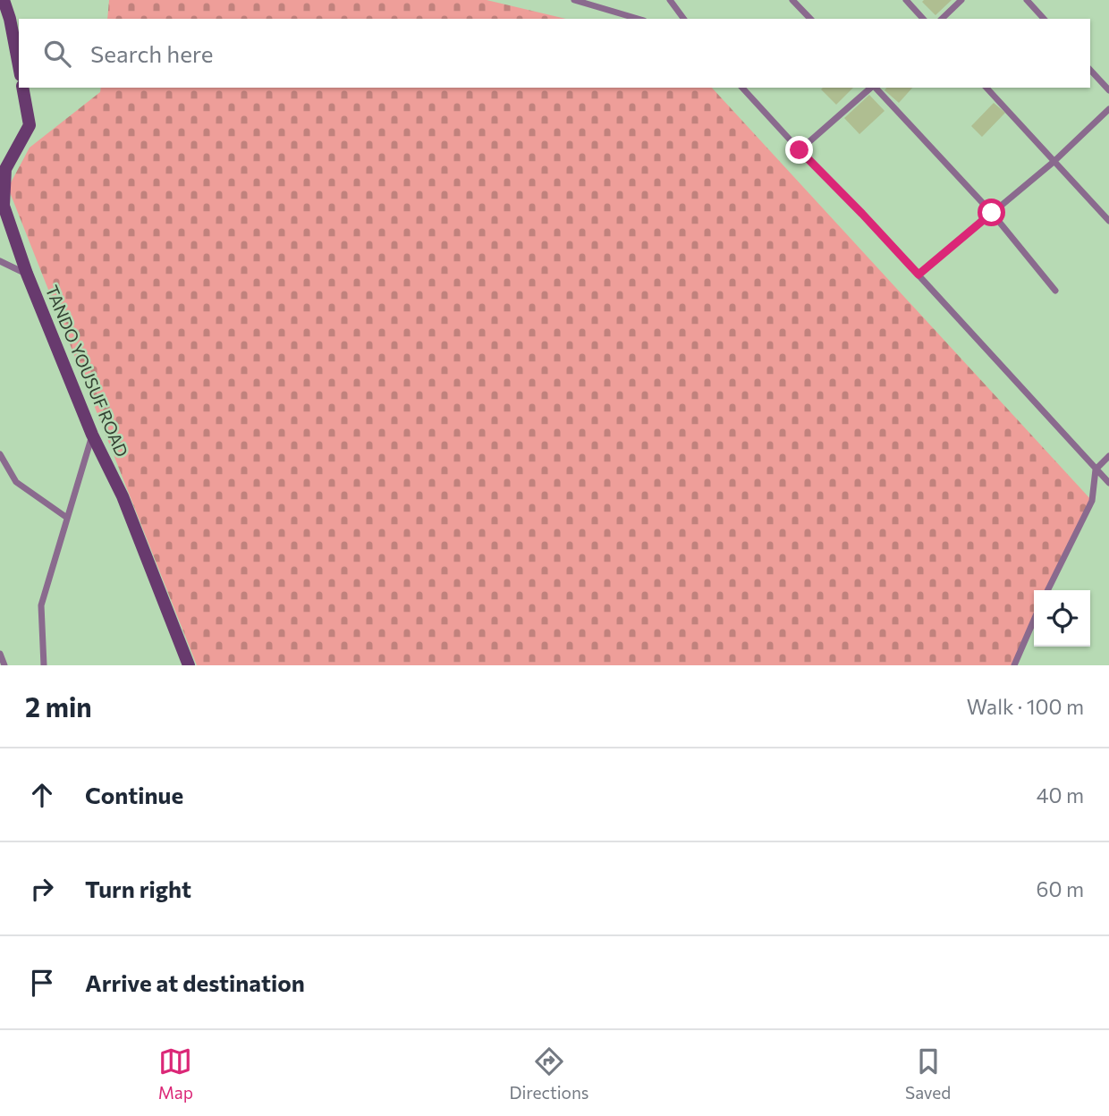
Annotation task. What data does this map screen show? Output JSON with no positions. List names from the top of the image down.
{
  "streets": {
    "street": ["TANDO YOUSUF ROAD"]
  },
  "page": {
    "search": "Search here",
    "heading": ["2 min", "Walk · 100 m"],
    "list": [
      ["Continue", "40 m"],
      ["Turn right", "60 m"],
      "Arrive at destination"
    ],
    "nav": ["Map", "Directions", "Saved"]
  }
}
